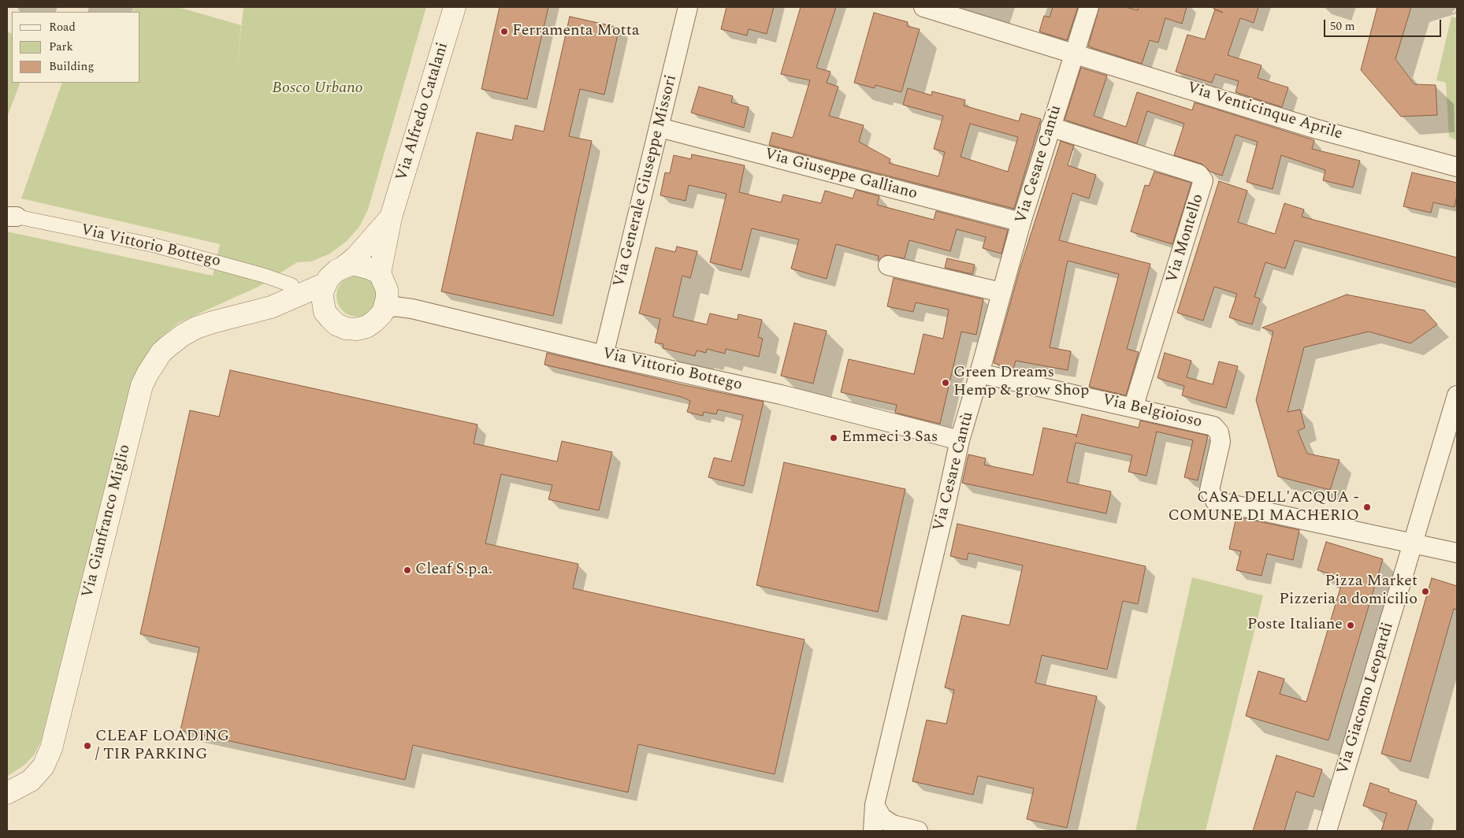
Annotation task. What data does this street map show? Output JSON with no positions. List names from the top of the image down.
{
  "streets": {
    "street": [
      "Via Alfredo Catalani",
      "Via Venticinque Aprile",
      "Via Cesare Cantù",
      "Via Giuseppe Galliano",
      "Via Generale Giuseppe Missori",
      "Via Montello",
      "Via Vittorio Bottego",
      "Via Belgioioso",
      "Via Gianfranco Miglio",
      "Via Giacomo Leopardi"
    ]
  },
  "crossings": [
    ["Via Alfredo Catalani", "Via Vittorio Bottego"],
    ["Via Alfredo Catalani", "Via Gianfranco Miglio"],
    ["Via Venticinque Aprile", "Via Cesare Cantù"],
    ["Via Cesare Cantù", "Via Giuseppe Galliano"],
    ["Via Cesare Cantù", "Via Montello"],
    ["Via Cesare Cantù", "Via Vittorio Bottego"],
    ["Via Cesare Cantù", "Via Belgioioso"],
    ["Via Giuseppe Galliano", "Via Generale Giuseppe Missori"],
    ["Via Generale Giuseppe Missori", "Via Vittorio Bottego"],
    ["Via Montello", "Via Belgioioso"],
    ["Via Vittorio Bottego", "Via Gianfranco Miglio"],
    ["Via Belgioioso", "Via Giacomo Leopardi"]
  ],
  "parks": ["Bosco Urbano"],
  "places": [
    "Ferramenta Motta",
    "Green Dreams Hemp & grow Shop",
    "Emmeci 3 Sas",
    "CASA DELL'ACQUA - COMUNE DI MACHERIO",
    "Cleaf S.p.a.",
    "Pizza Market Pizzeria a domicilio",
    "Poste Italiane",
    "CLEAF LOADING / TIR PARKING"
  ],
  "legend": ["Road", "Park", "Building"],
  "scale_bar": "50 m"
}
